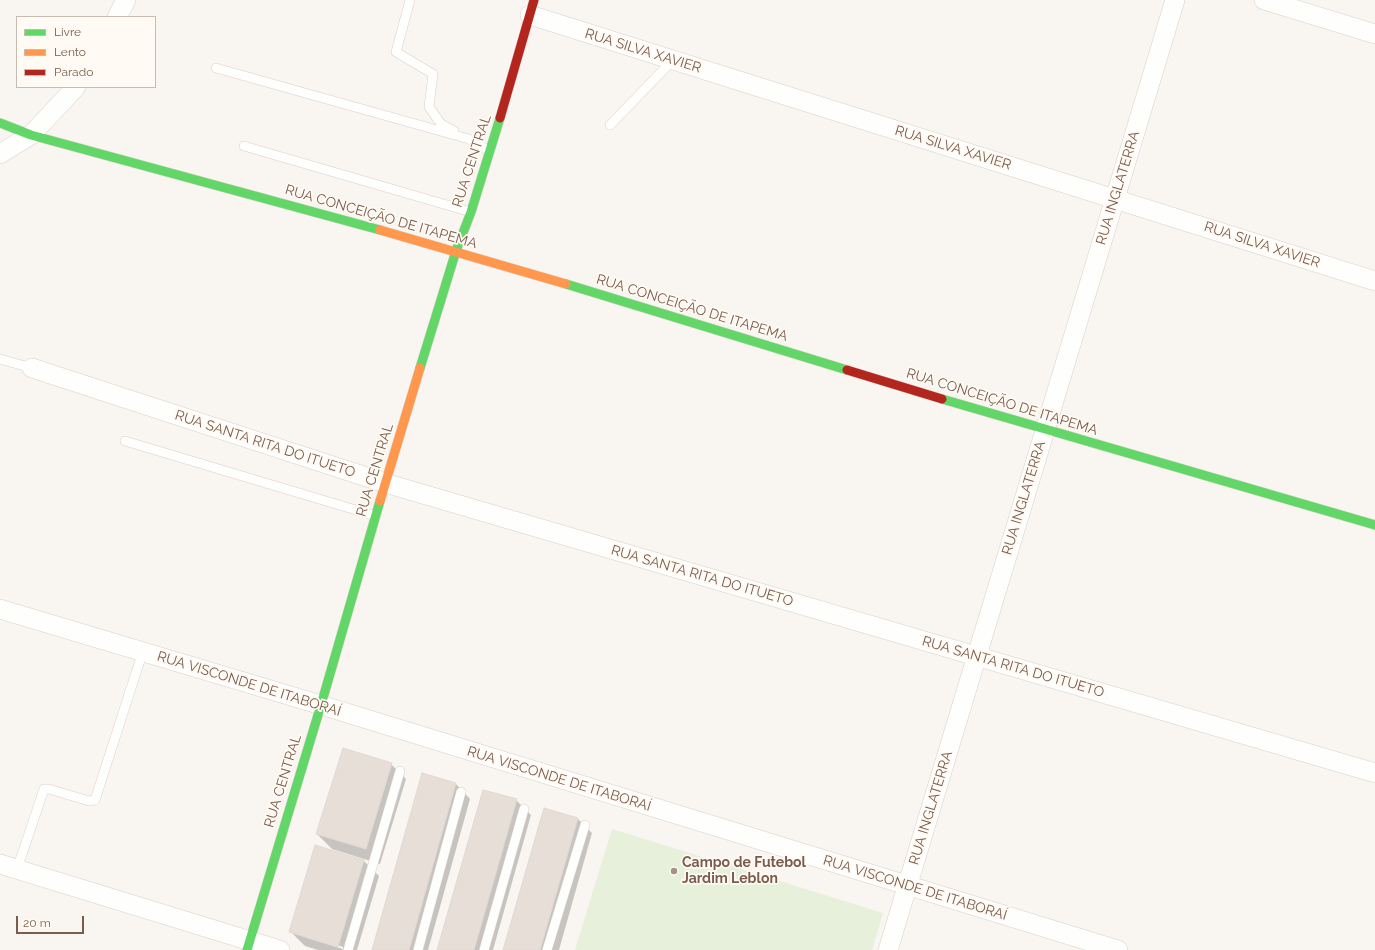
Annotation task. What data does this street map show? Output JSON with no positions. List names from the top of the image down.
{
  "streets": {
    "street": [
      "RUA SILVA XAVIER",
      "RUA CENTRAL",
      "RUA INGLATERRA",
      "RUA CONCEIÇÃO DE ITAPEMA",
      "RUA SANTA RITA DO ITUETO",
      "RUA VISCONDE DE ITABORAÍ"
    ]
  },
  "crossings": [
    ["RUA SILVA XAVIER", "RUA CENTRAL"],
    ["RUA SILVA XAVIER", "RUA INGLATERRA"],
    ["RUA CENTRAL", "RUA CONCEIÇÃO DE ITAPEMA"],
    ["RUA CENTRAL", "RUA SANTA RITA DO ITUETO"],
    ["RUA CENTRAL", "RUA VISCONDE DE ITABORAÍ"],
    ["RUA INGLATERRA", "RUA CONCEIÇÃO DE ITAPEMA"],
    ["RUA INGLATERRA", "RUA SANTA RITA DO ITUETO"],
    ["RUA INGLATERRA", "RUA VISCONDE DE ITABORAÍ"]
  ],
  "places": ["Campo de Futebol Jardim Leblon"],
  "legend": ["Livre", "Lento", "Parado"],
  "scale_bar": "20 m"
}
